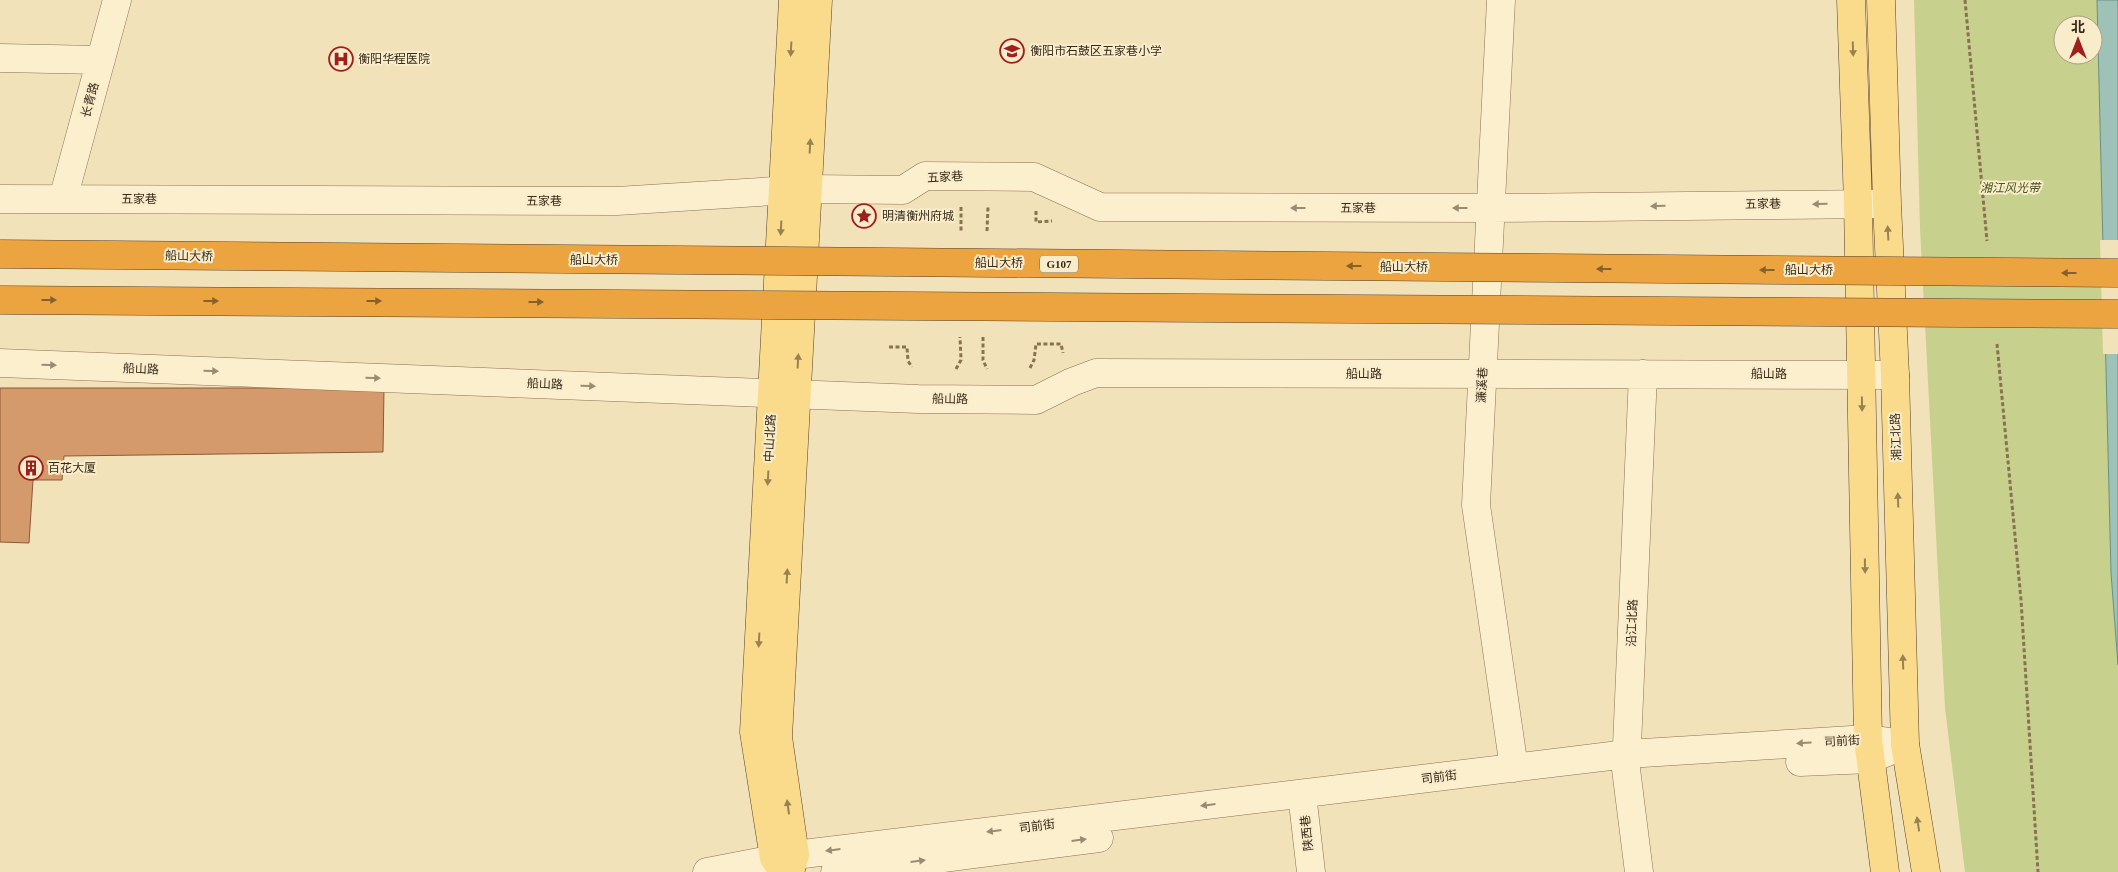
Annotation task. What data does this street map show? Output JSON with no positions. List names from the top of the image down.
{
  "streets": {
    "highway": ["船山大桥", "G107"],
    "main road": ["湘江北路", "中山北路"],
    "street": [
      "长青路",
      "五家巷",
      "船山路",
      "濂溪巷",
      "沿江北路",
      "司前街",
      "陕西巷"
    ]
  },
  "crossings": [
    ["长青路", "五家巷"],
    ["五家巷", "濂溪巷"],
    ["五家巷", "湘江北路"],
    ["五家巷", "中山北路"],
    ["船山路", "濂溪巷"],
    ["船山路", "湘江北路"],
    ["船山路", "中山北路"],
    ["船山路", "沿江北路"],
    ["濂溪巷", "司前街"],
    ["湘江北路", "司前街"],
    ["中山北路", "司前街"],
    ["沿江北路", "司前街"],
    ["司前街", "陕西巷"]
  ],
  "one_way": ["五家巷", "船山路"],
  "parks": ["湘江风光带"],
  "places": {
    "school or university": ["衡阳市石鼓区五家巷小学"],
    "hospital": ["衡阳华程医院"],
    "place": ["明清衡州府城"],
    "building": ["百花大厦"]
  },
  "north": "top"
}
